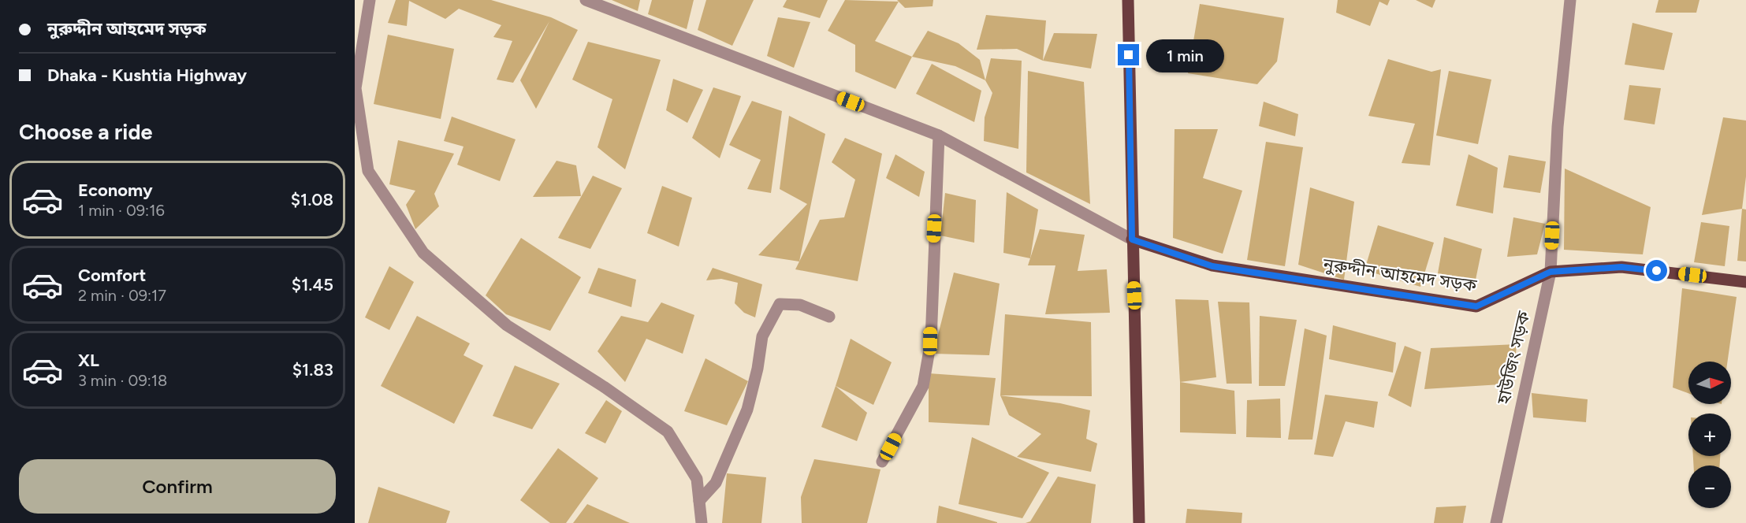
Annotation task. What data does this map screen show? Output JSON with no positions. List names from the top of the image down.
{
  "streets": {
    "main road": ["নুরুদ্দীন আহমেদ সড়ক"],
    "street": ["হাউজিং সড়ক"]
  },
  "crossings": [
    ["নুরুদ্দীন আহমেদ সড়ক", "হাউজিং সড়ক"]
  ],
  "north": "right",
  "page": {
    "banner": ["নুরুদ্দীন আহমেদ সড়ক", "Dhaka - Kushtia Highway"],
    "bubble": "1 min",
    "heading": "Choose a ride",
    "list": [
      {
        "name": "Economy",
        "note": "1 min · 09:16",
        "value": "$1.08"
      },
      {
        "name": "Comfort",
        "note": "2 min · 09:17",
        "value": "$1.45"
      },
      {
        "name": "XL",
        "note": "3 min · 09:18",
        "value": "$1.83"
      }
    ],
    "map_buttons": ["+", "−"],
    "buttons": "Confirm"
  }
}
